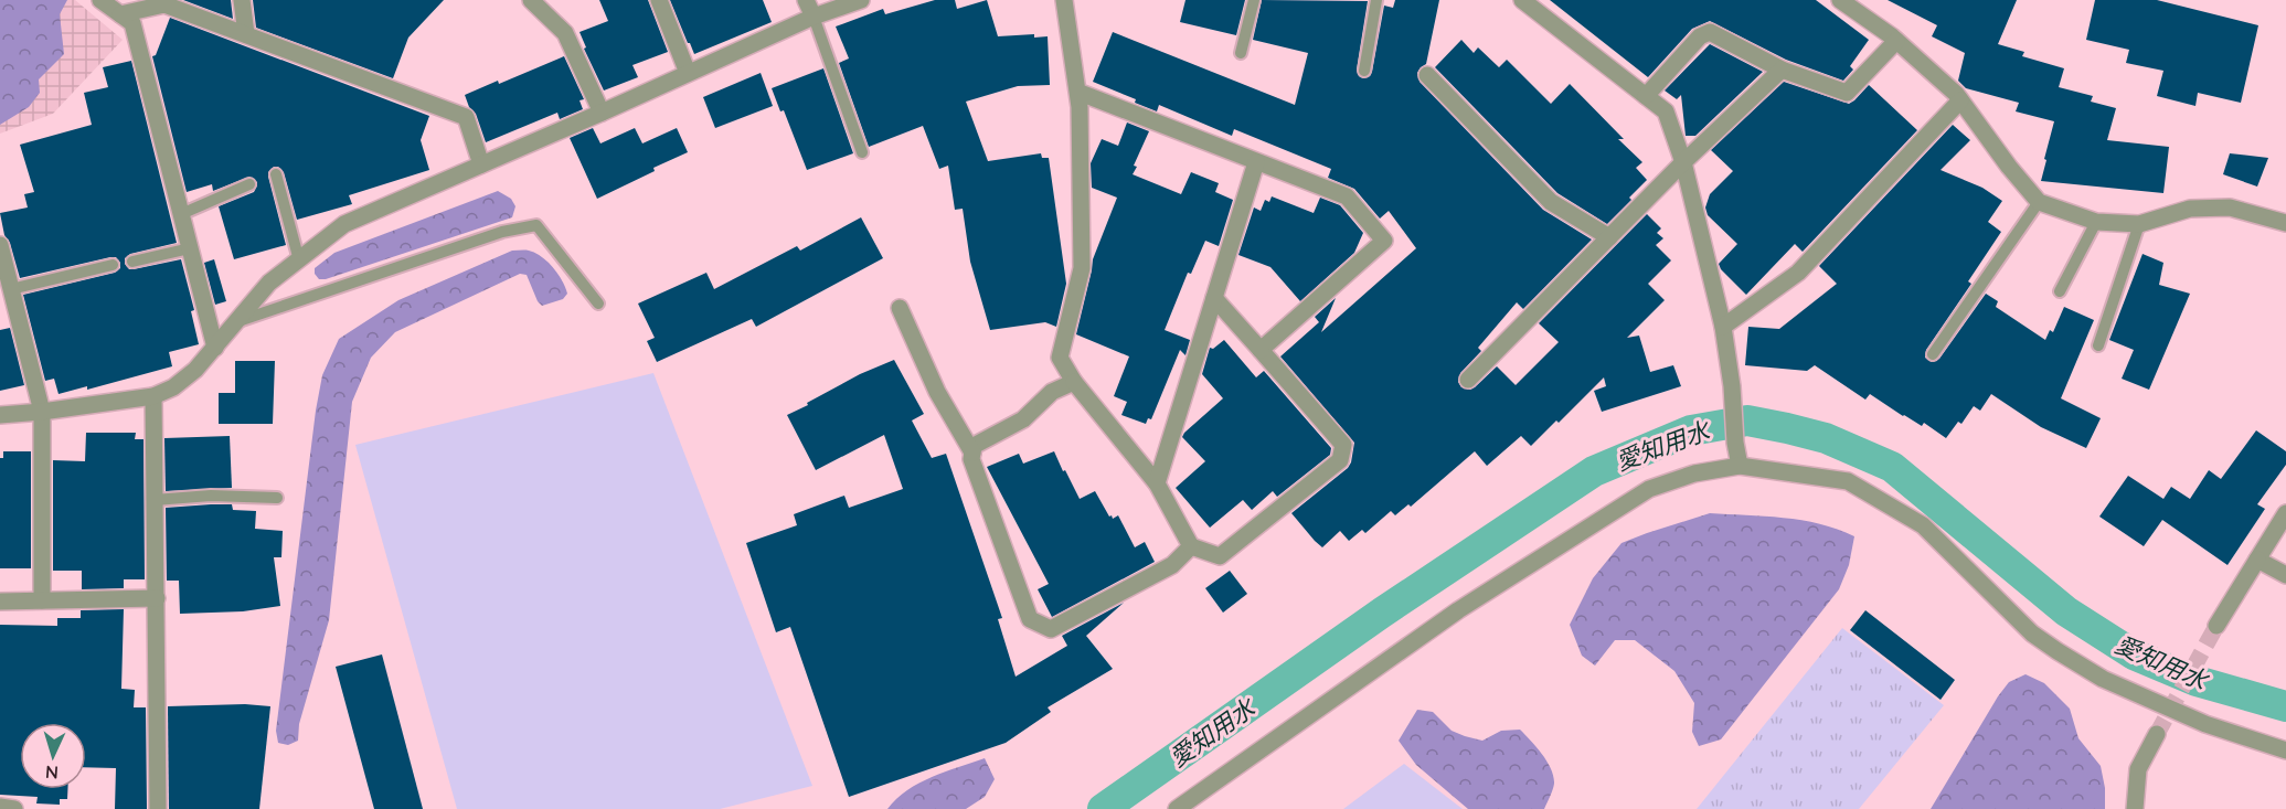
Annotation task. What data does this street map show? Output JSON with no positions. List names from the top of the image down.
{
  "water": ["愛知用水"],
  "north": "bottom"
}
